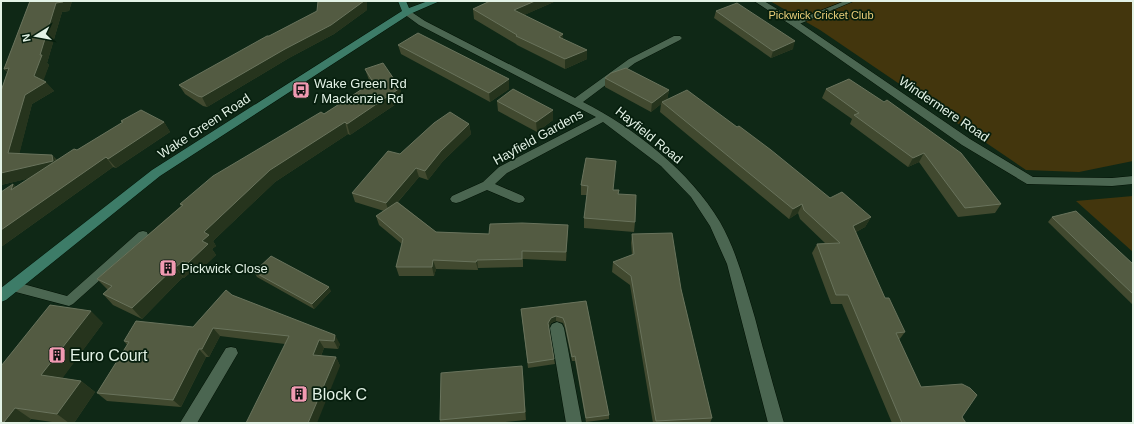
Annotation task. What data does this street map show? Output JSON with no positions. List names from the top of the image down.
{
  "streets": {
    "main road": ["Wake Green Road"],
    "street": ["Windermere Road", "Hayfield Road", "Hayfield Gardens"]
  },
  "crossings": [
    ["Wake Green Road", "Hayfield Road"],
    ["Hayfield Road", "Hayfield Gardens"]
  ],
  "parks": ["Pickwick Cricket Club"],
  "places": {
    "bus stop": ["Wake Green Rd / Mackenzie Rd"],
    "building": ["Pickwick Close", "Euro Court", "Block C"]
  },
  "north": "left"
}
